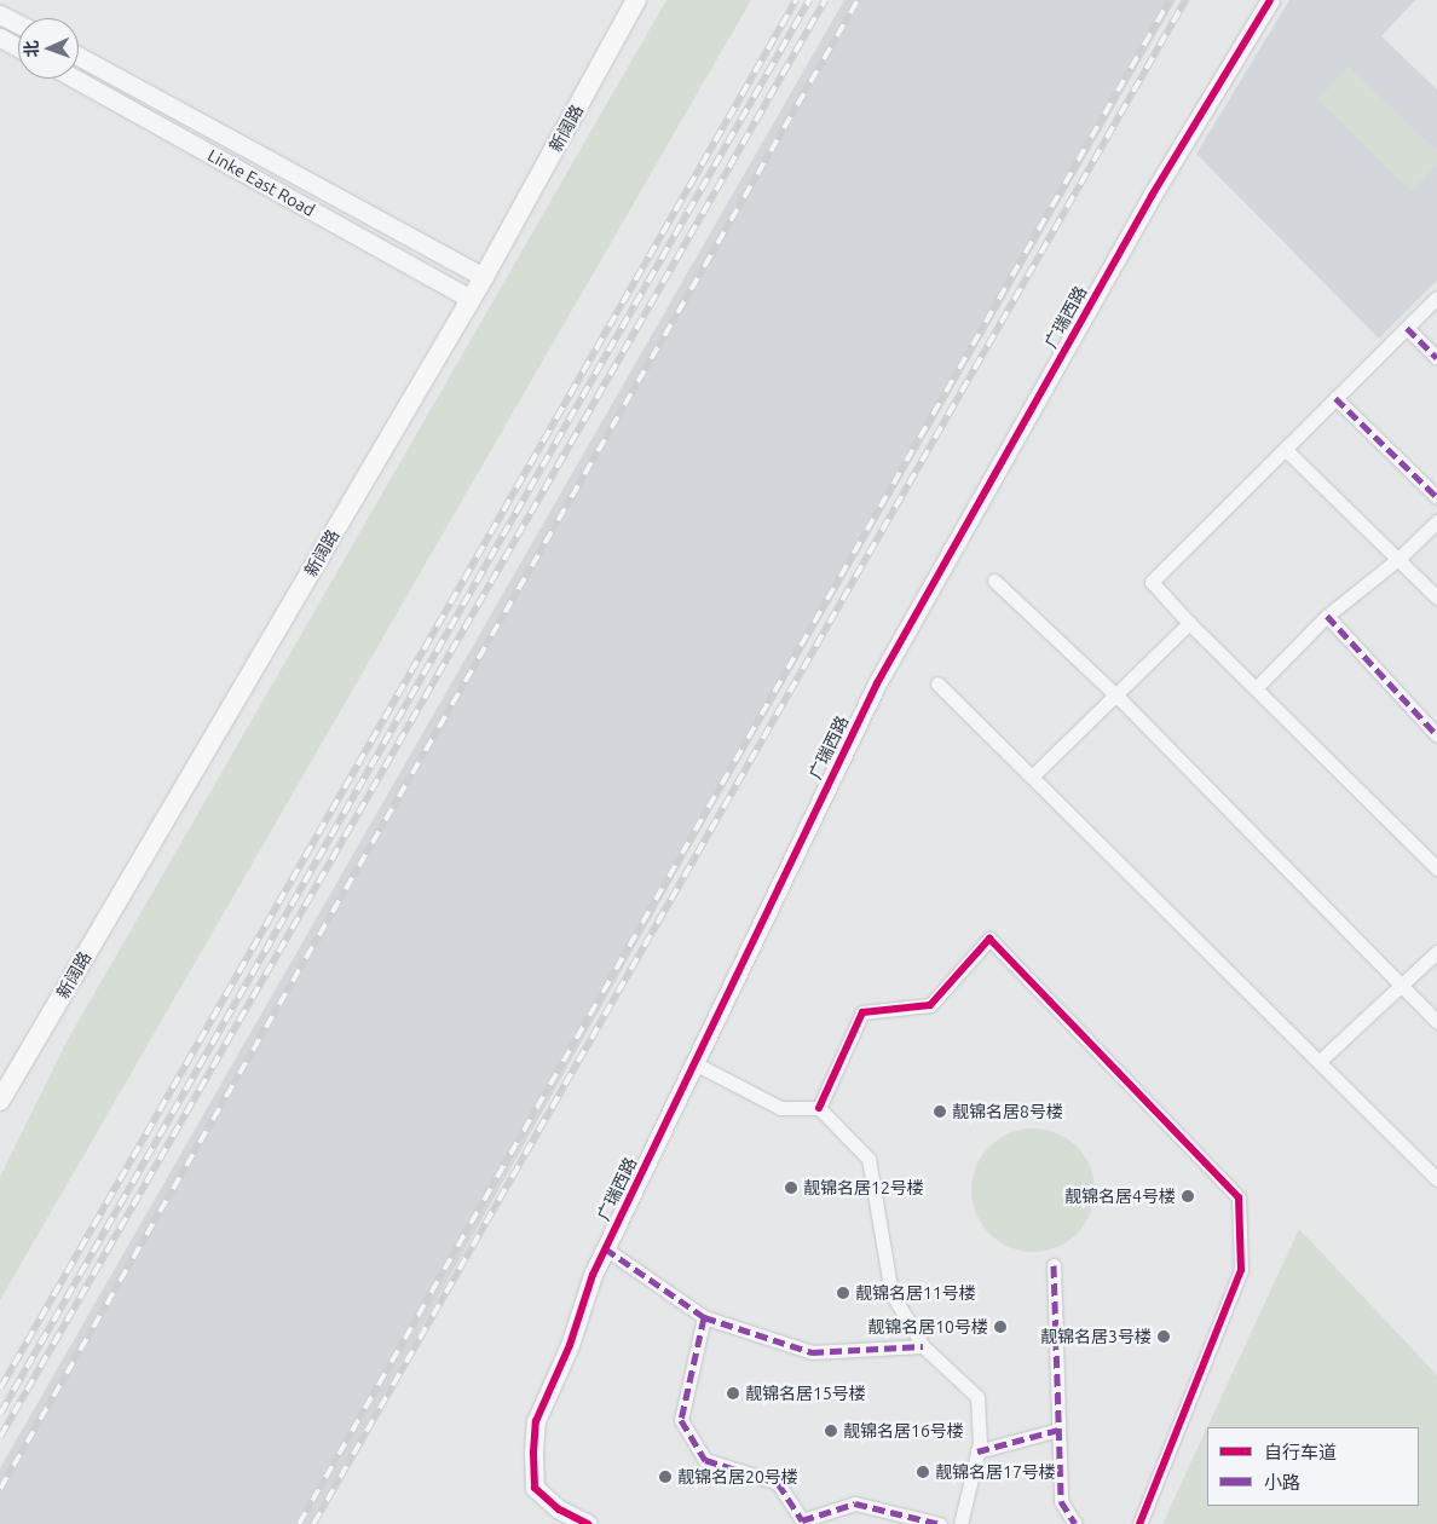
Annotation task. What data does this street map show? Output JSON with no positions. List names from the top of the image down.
{
  "streets": {
    "main road": ["新阔路"],
    "street": ["Linke East Road", "广瑞西路"]
  },
  "crossings": [
    ["新阔路", "Linke East Road"]
  ],
  "places": [
    "靓锦名居8号楼",
    "靓锦名居12号楼",
    "靓锦名居4号楼",
    "靓锦名居11号楼",
    "靓锦名居10号楼",
    "靓锦名居3号楼",
    "靓锦名居15号楼",
    "靓锦名居16号楼",
    "靓锦名居17号楼",
    "靓锦名居20号楼"
  ],
  "legend": ["自行车道", "小路"],
  "north": "left"
}
